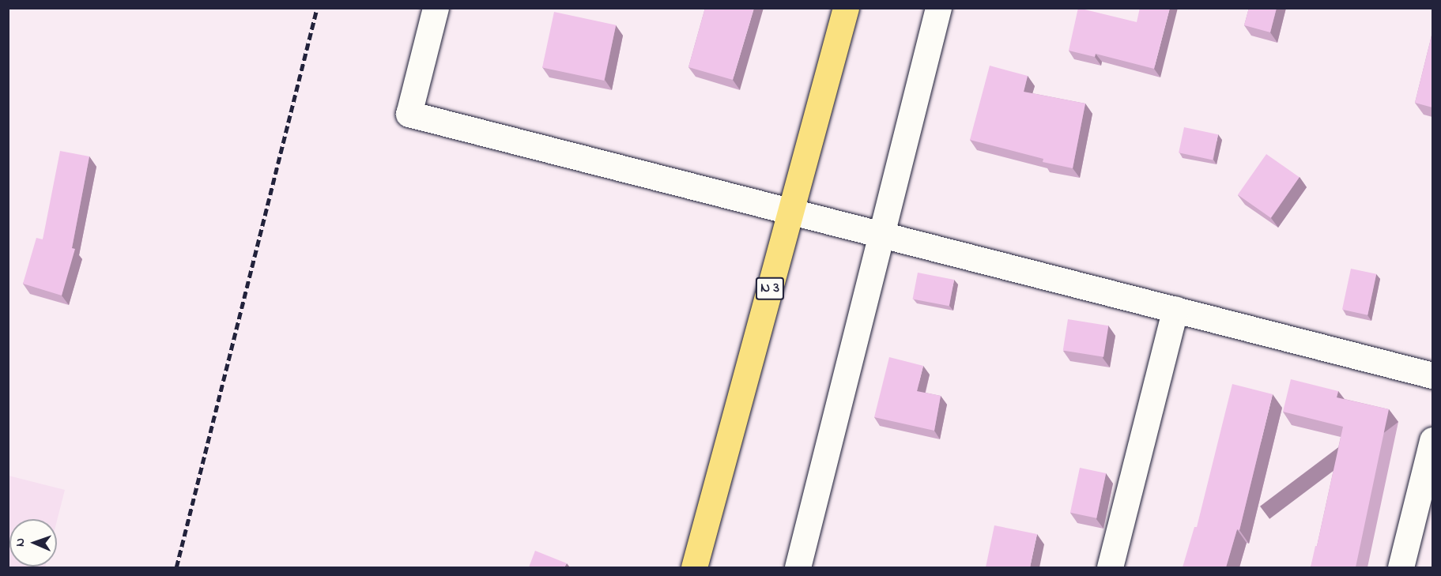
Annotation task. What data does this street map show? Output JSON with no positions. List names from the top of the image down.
{
  "streets": {
    "main road": ["N 3"]
  },
  "north": "left"
}
